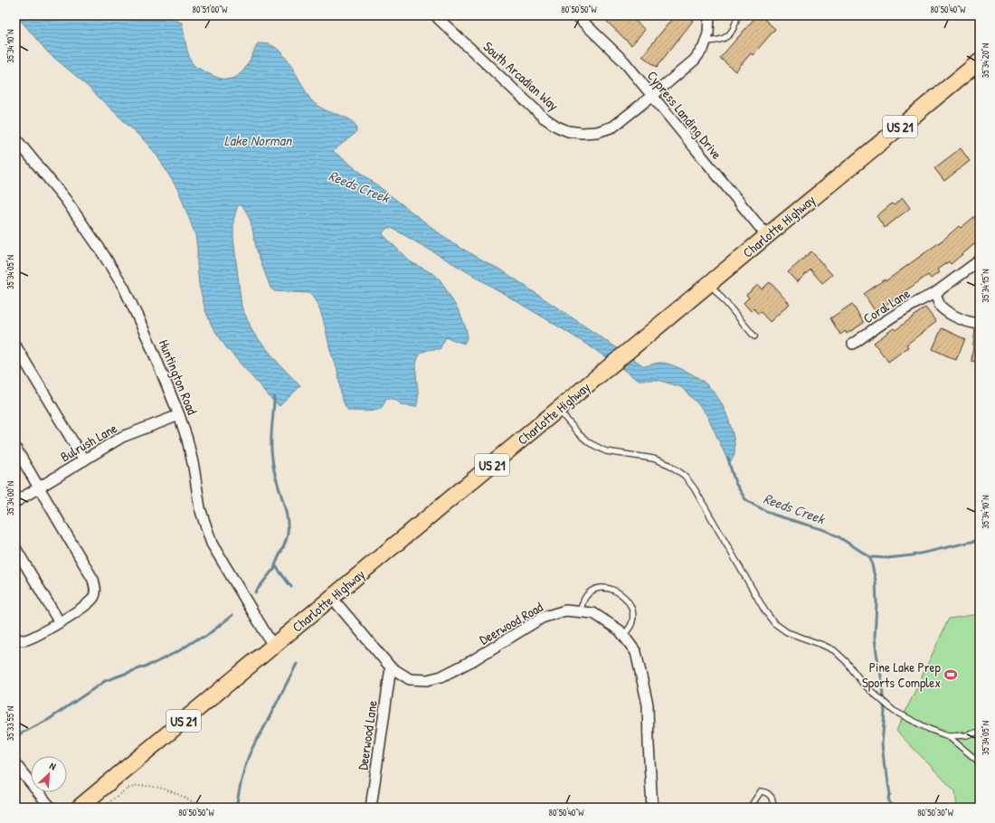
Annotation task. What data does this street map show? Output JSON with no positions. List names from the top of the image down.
{
  "streets": {
    "main road": ["US 21", "Charlotte Highway"],
    "street": [
      "South Arcadian Way",
      "Cypress Landing Drive",
      "Coral Lane",
      "Huntington Road",
      "Bulrush Lane",
      "Deerwood Road",
      "Deerwood Lane"
    ]
  },
  "crossings": [
    ["South Arcadian Way", "Cypress Landing Drive"],
    ["Cypress Landing Drive", "Charlotte Highway"],
    ["Charlotte Highway", "Huntington Road"],
    ["Charlotte Highway", "Deerwood Road"],
    ["Huntington Road", "Bulrush Lane"],
    ["Deerwood Road", "Deerwood Lane"]
  ],
  "water": ["Lake Norman", "Reeds Creek"],
  "places": {
    "sports": ["Pine Lake Prep Sports Complex"]
  },
  "north": "top right",
  "coordinates": [
    "80°51'00\"W",
    "80°50'50\"W",
    "80°50'40\"W",
    "35°34'10\"N",
    "35°34'20\"N",
    "35°34'05\"N",
    "35°34'15\"N",
    "35°34'00\"N",
    "35°33'55\"N",
    "80°50'30\"W"
  ]
}
